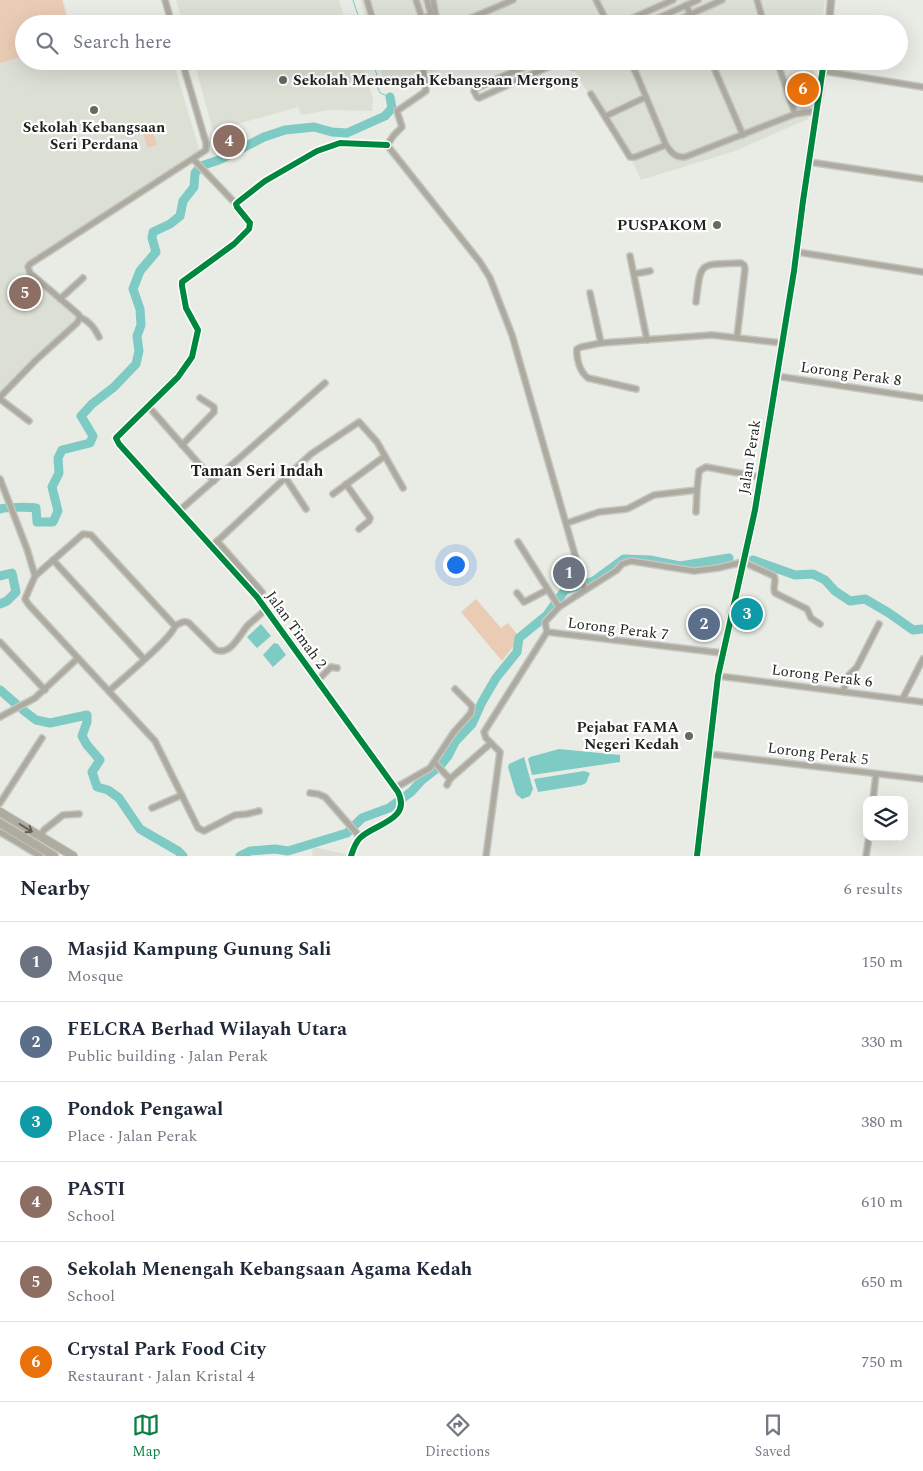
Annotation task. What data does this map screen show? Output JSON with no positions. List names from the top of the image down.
{
  "streets": {
    "street": [
      "Lorong Perak 8",
      "Jalan Perak",
      "Lorong Perak 7",
      "Jalan Timah 2",
      "Lorong Perak 6",
      "Lorong Perak 5"
    ]
  },
  "crossings": [
    ["Lorong Perak 8", "Jalan Perak"],
    ["Jalan Perak", "Lorong Perak 7"],
    ["Jalan Perak", "Lorong Perak 6"],
    ["Jalan Perak", "Lorong Perak 5"]
  ],
  "districts": ["Taman Seri Indah"],
  "places": [
    "Sekolah Menengah Kebangsaan Mergong",
    "Sekolah Kebangsaan Seri Perdana",
    "PUSPAKOM",
    "Pejabat FAMA Negeri Kedah"
  ],
  "page": {
    "search": "Search here",
    "pins": [
      "6",
      "4",
      "5",
      "1",
      "3",
      "2"
    ],
    "heading": ["Nearby", "6 results"],
    "list": [
      {
        "mark": "1",
        "name": "Masjid Kampung Gunung Sali",
        "note": "Mosque",
        "value": "150 m"
      },
      {
        "mark": "2",
        "name": "FELCRA Berhad Wilayah Utara",
        "note": "Public building · Jalan Perak",
        "value": "330 m"
      },
      {
        "mark": "3",
        "name": "Pondok Pengawal",
        "note": "Place · Jalan Perak",
        "value": "380 m"
      },
      {
        "mark": "4",
        "name": "PASTI",
        "note": "School",
        "value": "610 m"
      },
      {
        "mark": "5",
        "name": "Sekolah Menengah Kebangsaan Agama Kedah",
        "note": "School",
        "value": "650 m"
      },
      {
        "mark": "6",
        "name": "Crystal Park Food City",
        "note": "Restaurant · Jalan Kristal 4",
        "value": "750 m"
      }
    ],
    "nav": ["Map", "Directions", "Saved"]
  }
}
